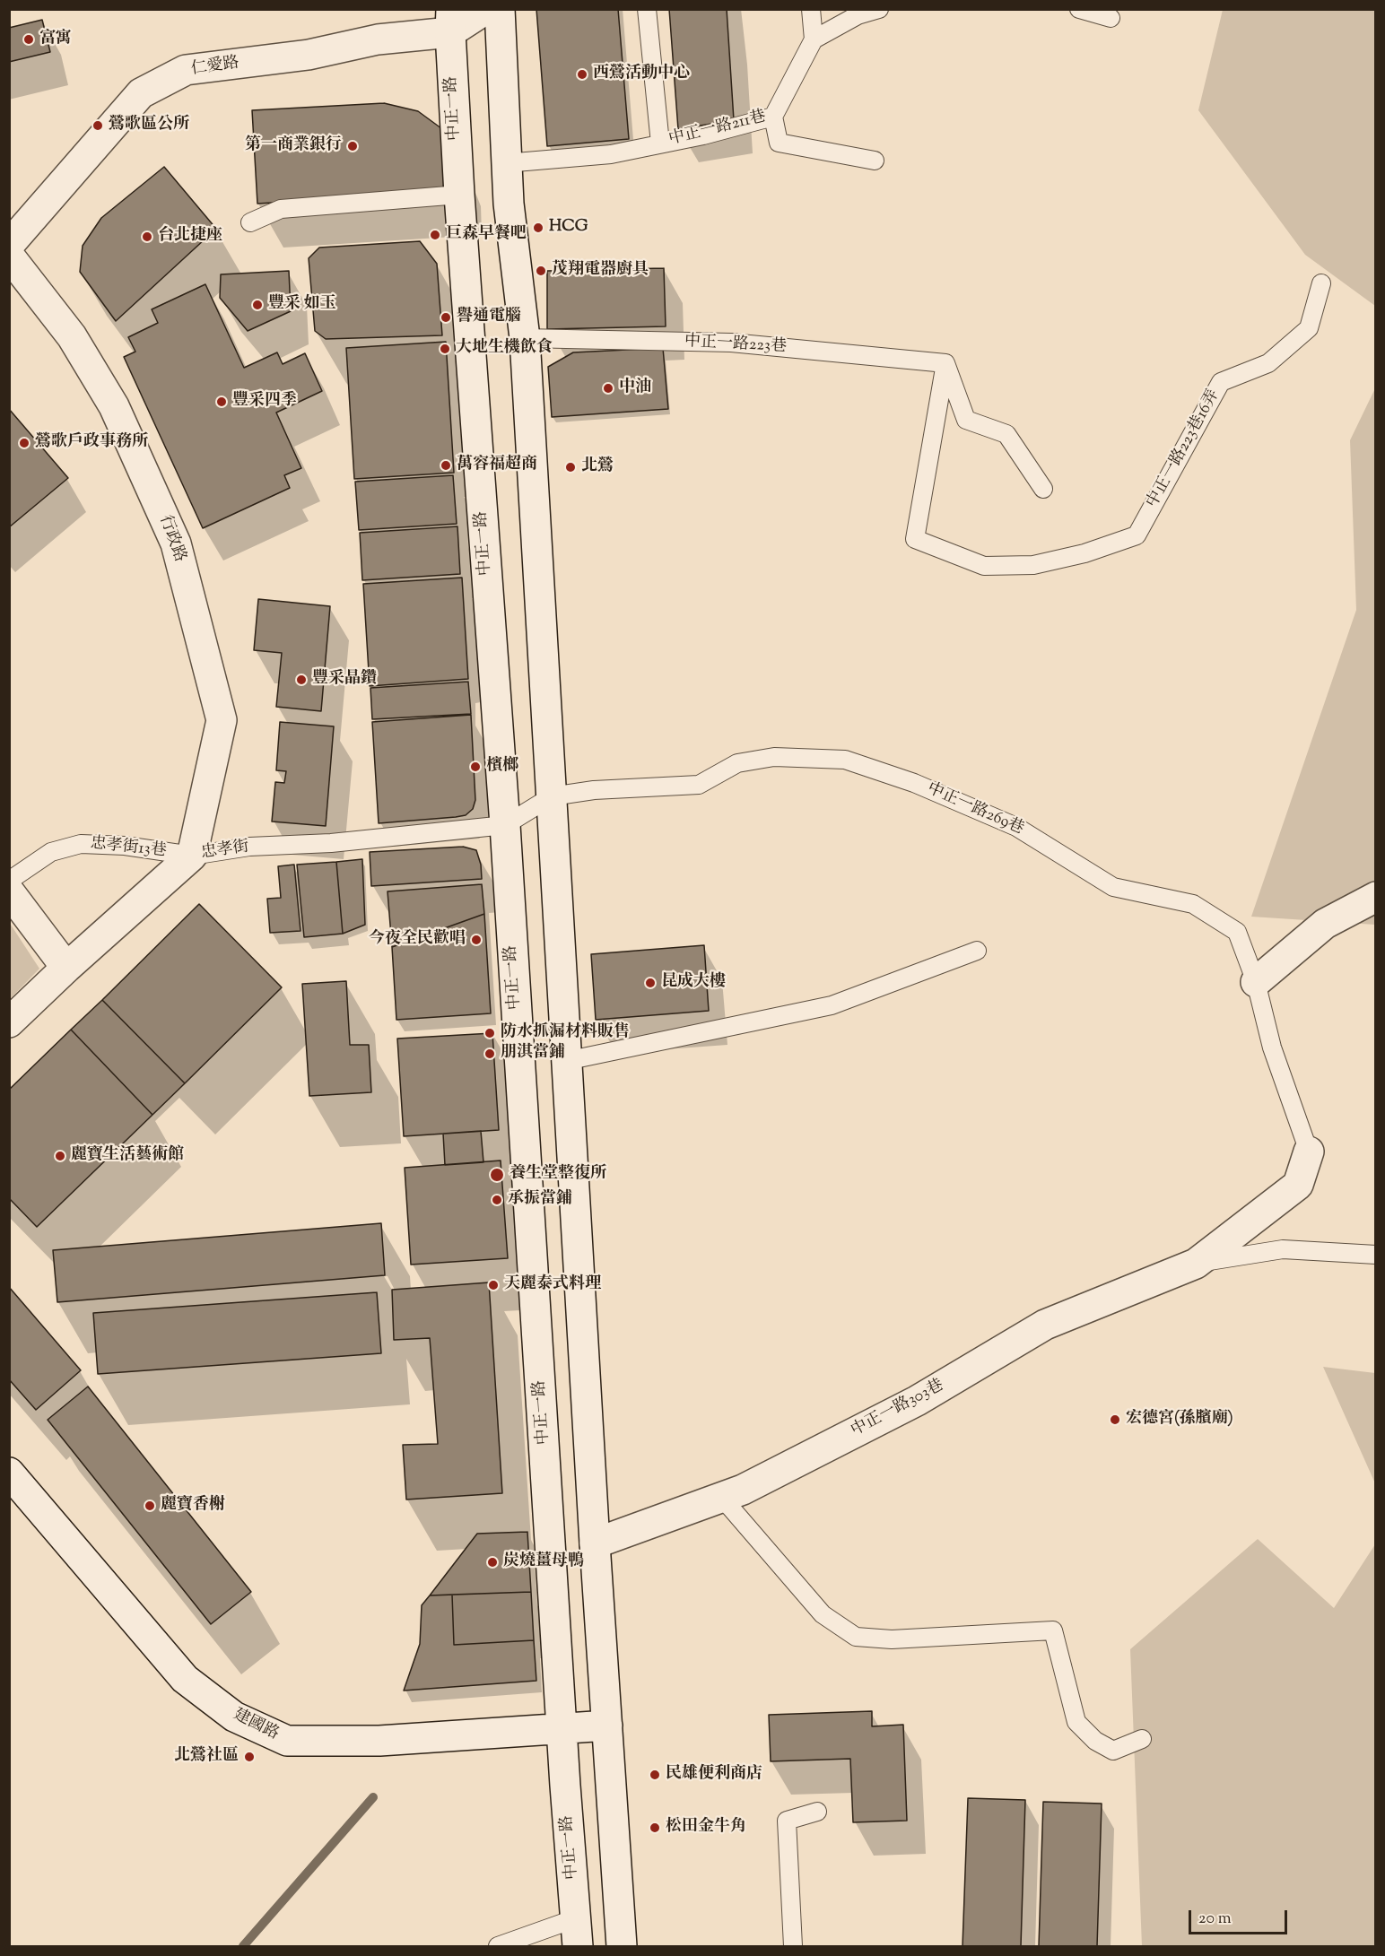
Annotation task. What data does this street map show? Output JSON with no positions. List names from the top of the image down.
{
  "streets": {
    "main road": [
      "仁愛路",
      "中正一路",
      "行政路",
      "忠孝街",
      "中正一路303巷",
      "建國路"
    ],
    "lane": [
      "中正一路211巷",
      "中正一路223巷",
      "中正一路223巷16弄",
      "中正一路269巷",
      "忠孝街13巷"
    ]
  },
  "crossings": [
    ["仁愛路", "中正一路"],
    ["中正一路", "中正一路269巷"],
    ["中正一路", "忠孝街"],
    ["中正一路", "建國路"],
    ["中正一路223巷", "中正一路223巷16弄"],
    ["行政路", "忠孝街13巷"],
    ["行政路", "忠孝街"],
    ["中正一路269巷", "忠孝街"],
    ["中正一路269巷", "中正一路303巷"],
    ["忠孝街13巷", "忠孝街"]
  ],
  "places": [
    "富寓",
    "西鶯活動中心",
    "鶯歌區公所",
    "第一商業銀行",
    "HCG",
    "巨森早餐吧",
    "台北捷座",
    "茂翔電器廚具",
    "豐采 如玉",
    "譽通電腦",
    "大地生機飲食",
    "中油",
    "豐采四季",
    "鶯歌戶政事務所",
    "萬容福超商",
    "北鶯",
    "豐采晶鑽",
    "檳榔",
    "今夜全民歡唱",
    "昆成大樓",
    "防水抓漏材料販售",
    "朋淇當鋪",
    "麗寶生活藝術館",
    "養生堂整復所",
    "承振當鋪",
    "天麗泰式料理",
    "宏德宮(孫臏廟)",
    "麗寶香榭",
    "炭燒薑母鴨",
    "北鶯社區",
    "民雄便利商店",
    "松田金牛角"
  ],
  "scale_bar": "20 m"
}
